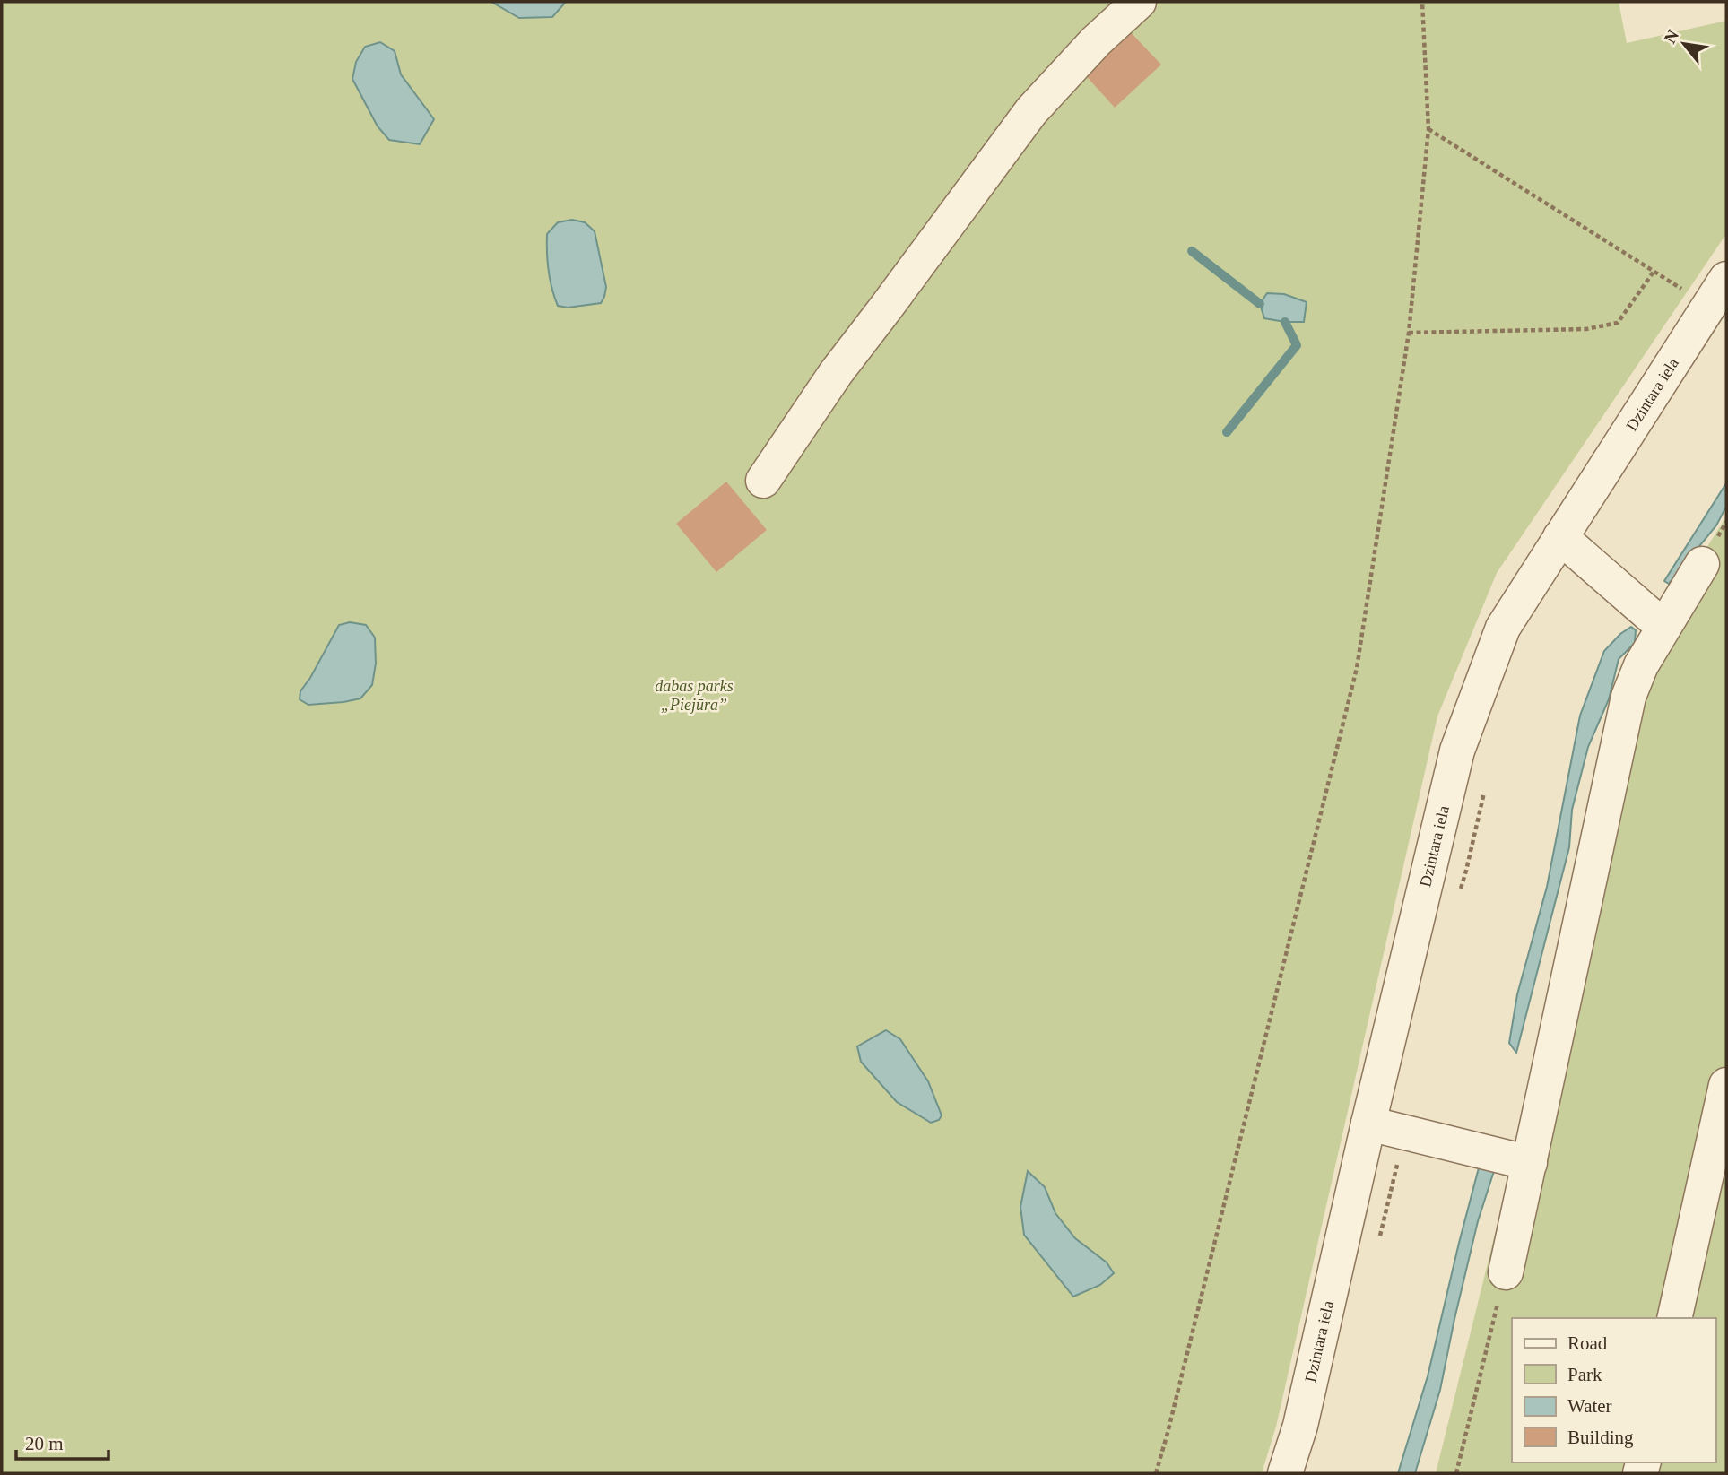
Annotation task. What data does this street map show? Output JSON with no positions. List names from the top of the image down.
{
  "streets": {
    "street": ["Dzintara iela"]
  },
  "parks": ["dabas parks „Piejūra”"],
  "legend": [
    "Road",
    "Park",
    "Water",
    "Building"
  ],
  "scale_bar": "20 m",
  "north": "top left"
}
